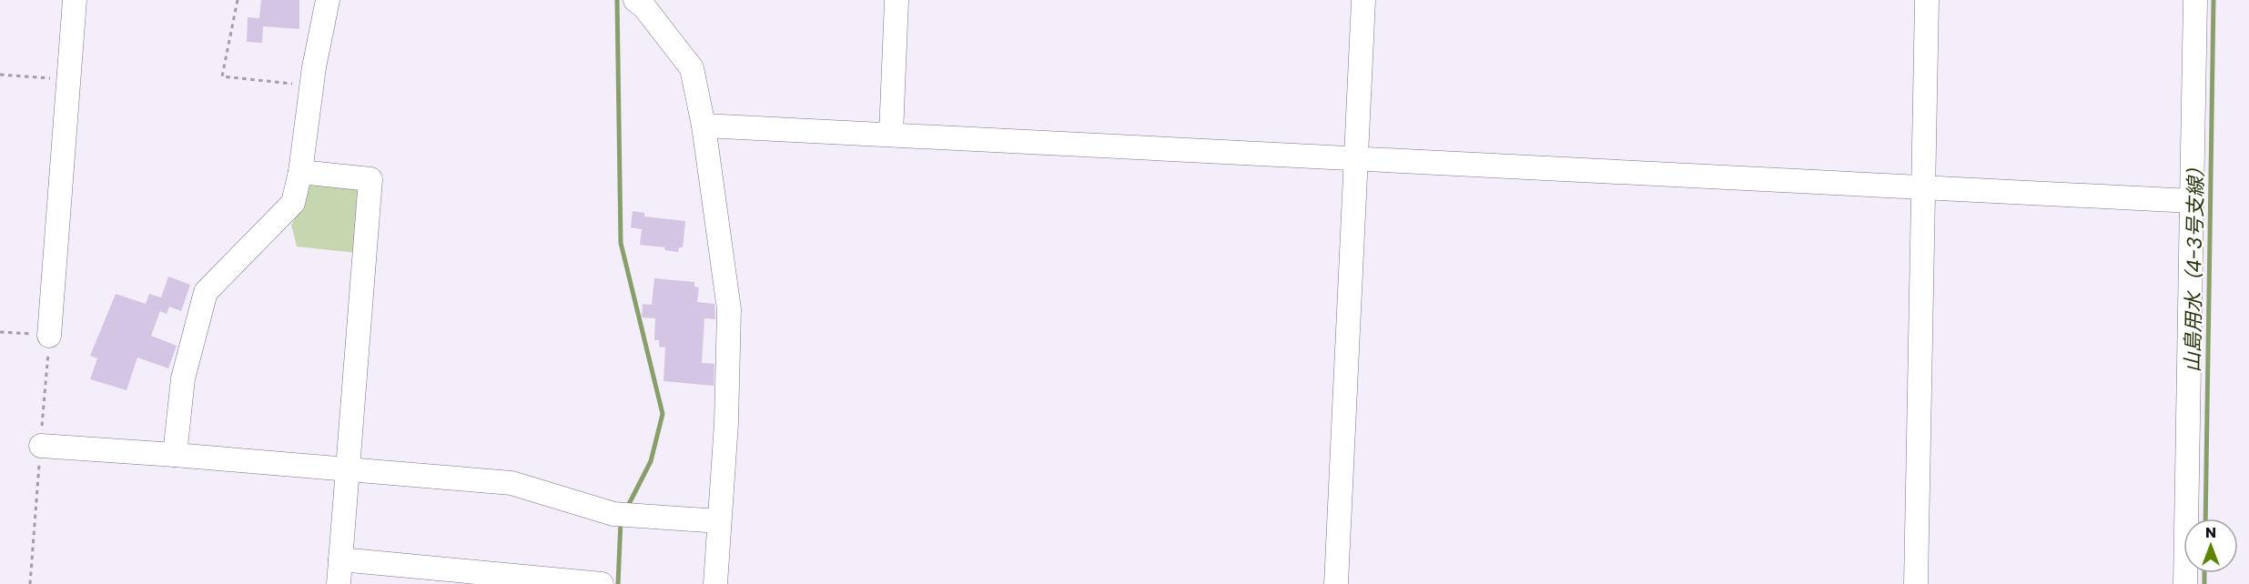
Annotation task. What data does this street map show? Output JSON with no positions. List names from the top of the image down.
{
  "water": ["山島用水（4-3号支線）"],
  "north": "top"
}
